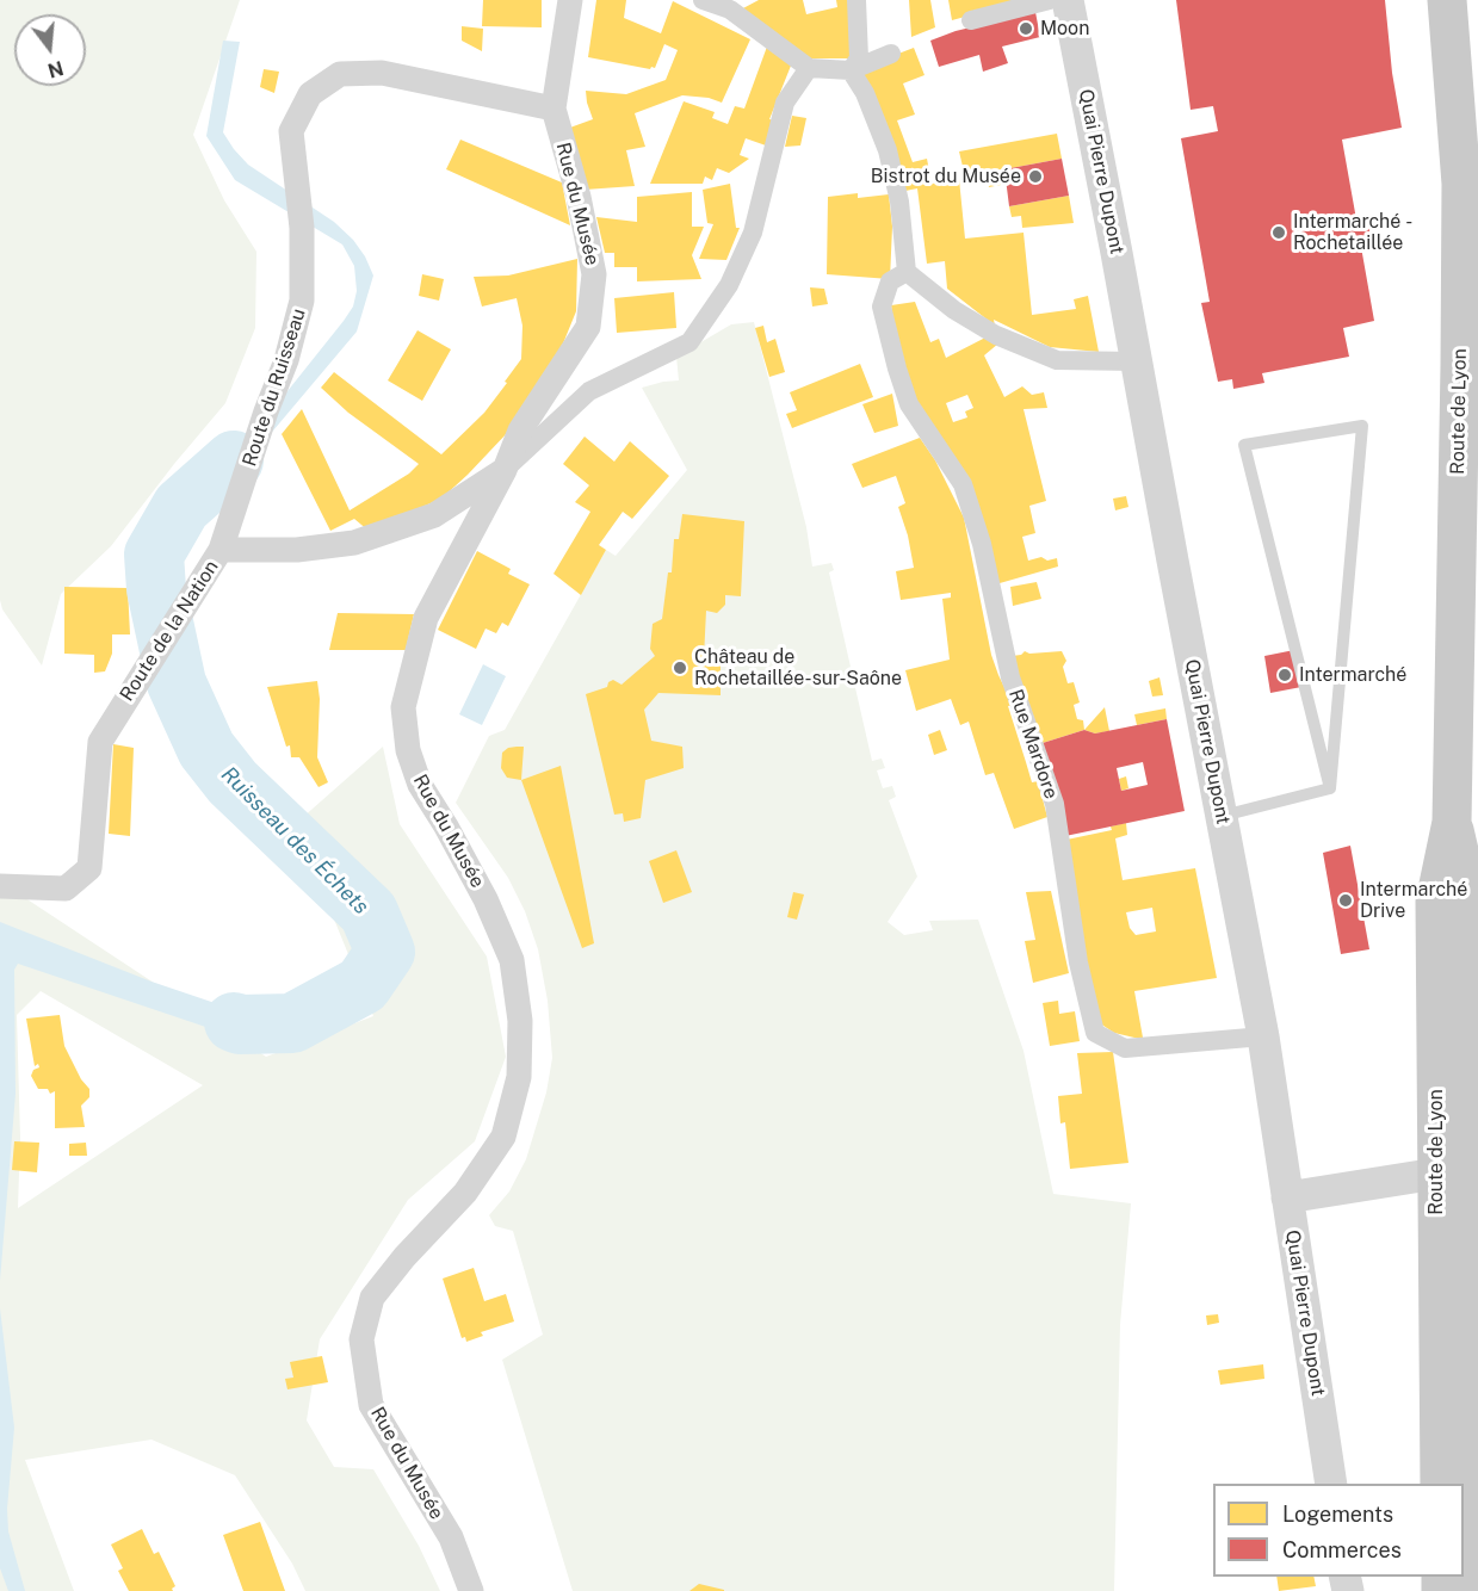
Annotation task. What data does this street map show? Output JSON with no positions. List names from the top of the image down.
{
  "streets": {
    "main road": ["Route de Lyon"],
    "street": [
      "Quai Pierre Dupont",
      "Rue du Musée",
      "Route du Ruisseau",
      "Route de la Nation",
      "Rue Mardore"
    ]
  },
  "crossings": [
    ["Quai Pierre Dupont", "Rue Mardore"],
    ["Rue du Musée", "Route du Ruisseau"],
    ["Rue du Musée", "Route de la Nation"],
    ["Route du Ruisseau", "Route de la Nation"]
  ],
  "water": ["Ruisseau des Échets"],
  "places": [
    "Moon",
    "Bistrot du Musée",
    "Intermarché - Rochetaillée",
    "Château de Rochetaillée-sur-Saône",
    "Intermarché",
    "Intermarché Drive"
  ],
  "legend": ["Logements", "Commerces"],
  "north": "bottom"
}
